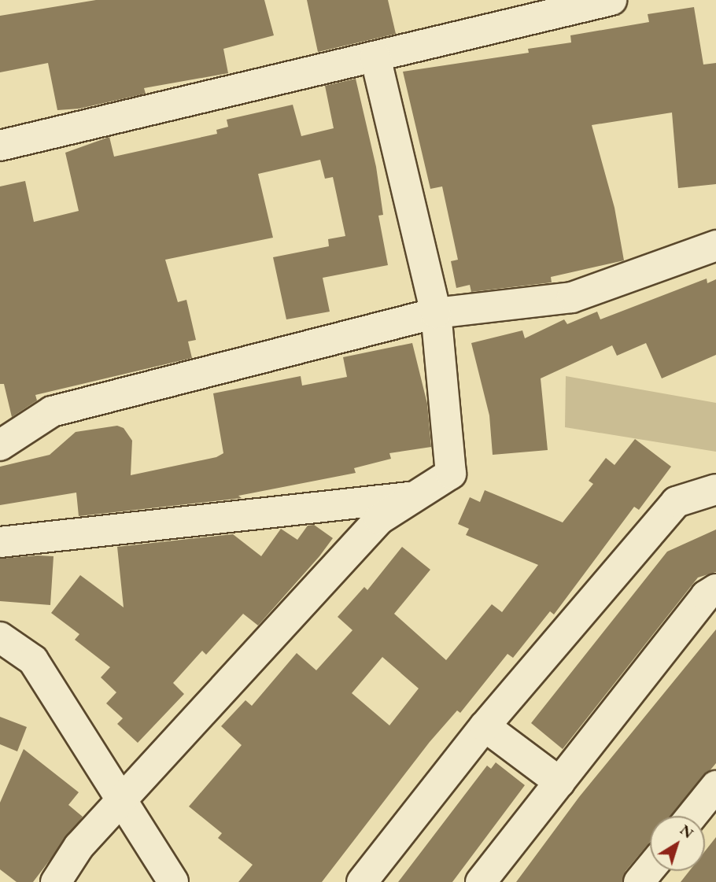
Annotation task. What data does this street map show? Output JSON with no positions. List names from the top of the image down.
{
  "north": "top right"
}
